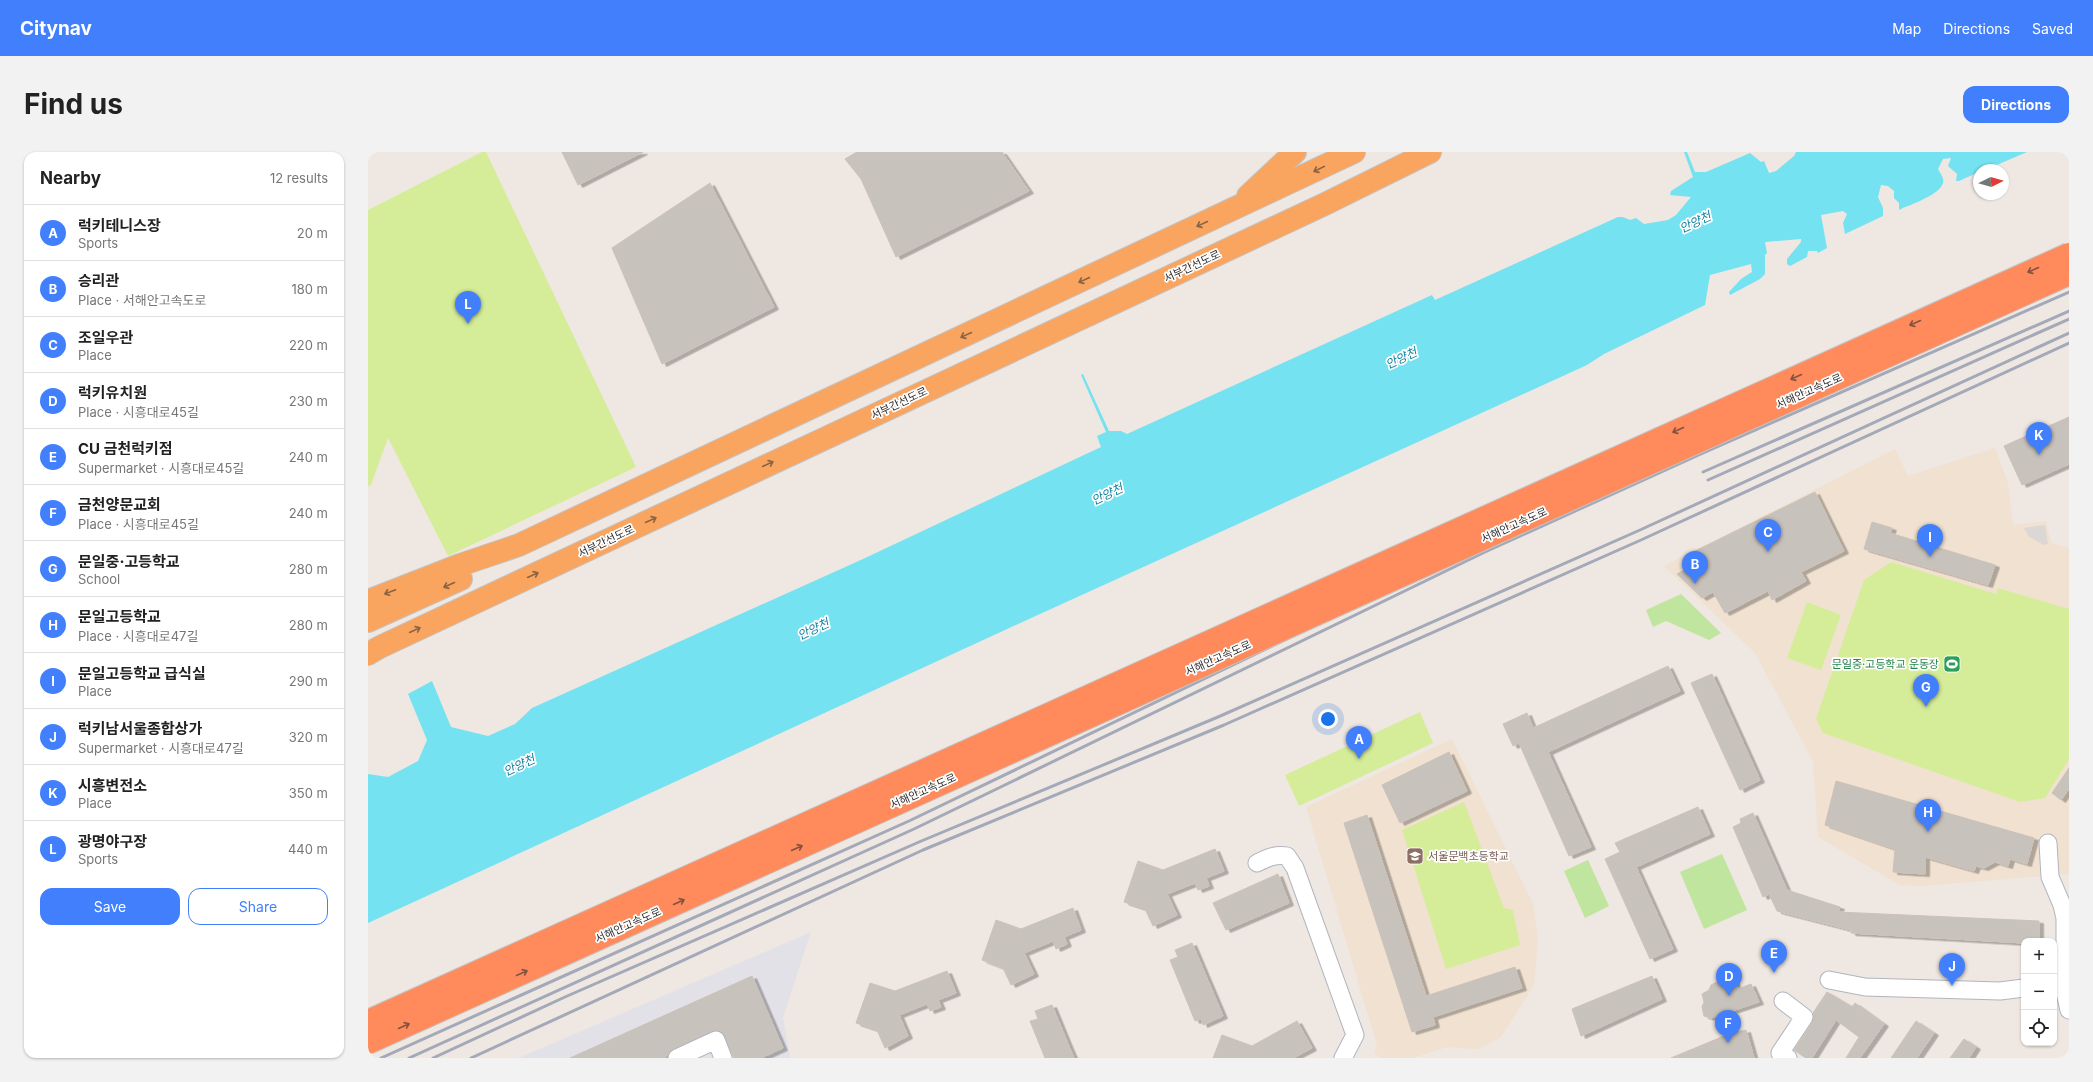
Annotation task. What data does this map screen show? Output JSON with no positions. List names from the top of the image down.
{
  "streets": {
    "highway": ["서부간선도로", "서해안고속도로"]
  },
  "water": ["안양천"],
  "places": {
    "sports": ["문일중·고등학교 운동장"],
    "school or university": ["서울문백초등학교"]
  },
  "north": "right",
  "page": {
    "header": "Citynav",
    "nav": ["Map", "Directions", "Saved"],
    "buttons": [
      "Directions",
      ["Save", "Share"]
    ],
    "title": "Find us",
    "heading": ["Nearby", "12 results"],
    "list": [
      {
        "mark": "A",
        "name": "럭키테니스장",
        "note": "Sports",
        "value": "20 m"
      },
      {
        "mark": "B",
        "name": "승리관",
        "note": "Place · 서해안고속도로",
        "value": "180 m"
      },
      {
        "mark": "C",
        "name": "조일우관",
        "note": "Place",
        "value": "220 m"
      },
      {
        "mark": "D",
        "name": "럭키유치원",
        "note": "Place · 시흥대로45길",
        "value": "230 m"
      },
      {
        "mark": "E",
        "name": "CU 금천럭키점",
        "note": "Supermarket · 시흥대로45길",
        "value": "240 m"
      },
      {
        "mark": "F",
        "name": "금천양문교회",
        "note": "Place · 시흥대로45길",
        "value": "240 m"
      },
      {
        "mark": "G",
        "name": "문일중·고등학교",
        "note": "School",
        "value": "280 m"
      },
      {
        "mark": "H",
        "name": "문일고등학교",
        "note": "Place · 시흥대로47길",
        "value": "280 m"
      },
      {
        "mark": "I",
        "name": "문일고등학교 급식실",
        "note": "Place",
        "value": "290 m"
      },
      {
        "mark": "J",
        "name": "럭키남서울종합상가",
        "note": "Supermarket · 시흥대로47길",
        "value": "320 m"
      },
      {
        "mark": "K",
        "name": "시흥변전소",
        "note": "Place",
        "value": "350 m"
      },
      {
        "mark": "L",
        "name": "광명야구장",
        "note": "Sports",
        "value": "440 m"
      }
    ],
    "pins": [
      "L",
      "K",
      "C",
      "I",
      "B",
      "G",
      "A",
      "H",
      "E",
      "J",
      "D",
      "F"
    ],
    "map_buttons": ["+", "−"]
  }
}
